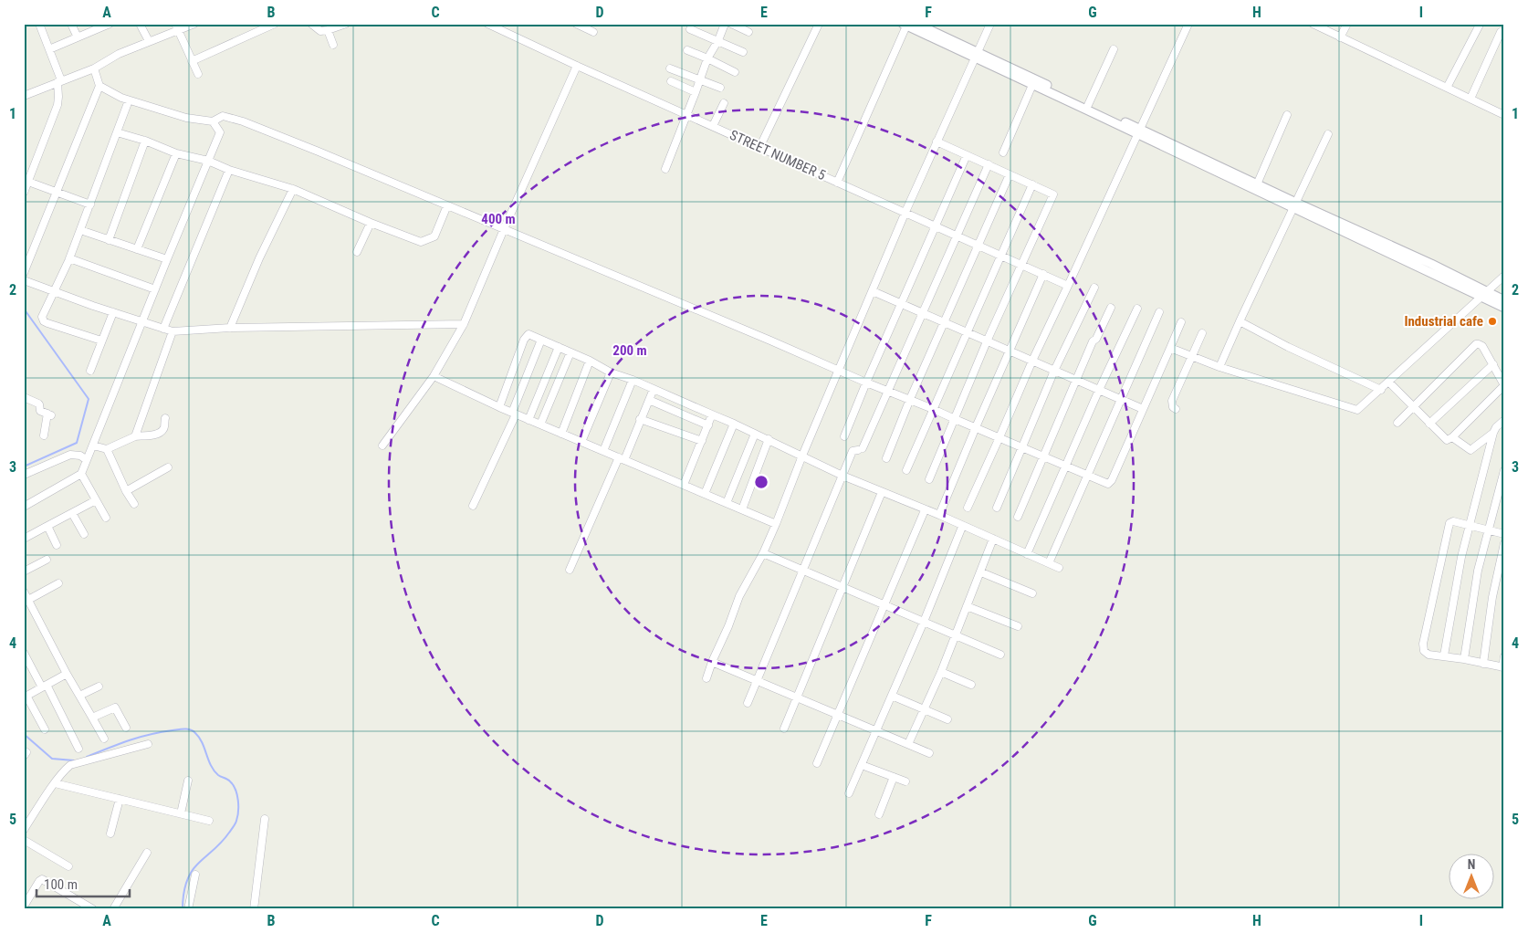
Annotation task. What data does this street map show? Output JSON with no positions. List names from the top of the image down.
{
  "streets": {
    "street": ["STREET NUMBER 5"]
  },
  "places": ["Industrial cafe"],
  "scale_bar": "100 m",
  "north": "top",
  "grid": {
    "columns": [
      "A",
      "B",
      "C",
      "D",
      "E",
      "F",
      "G",
      "H",
      "I"
    ],
    "rows": [
      "1",
      "2",
      "3",
      "4",
      "5"
    ]
  },
  "rings": ["400 m", "200 m"]
}
